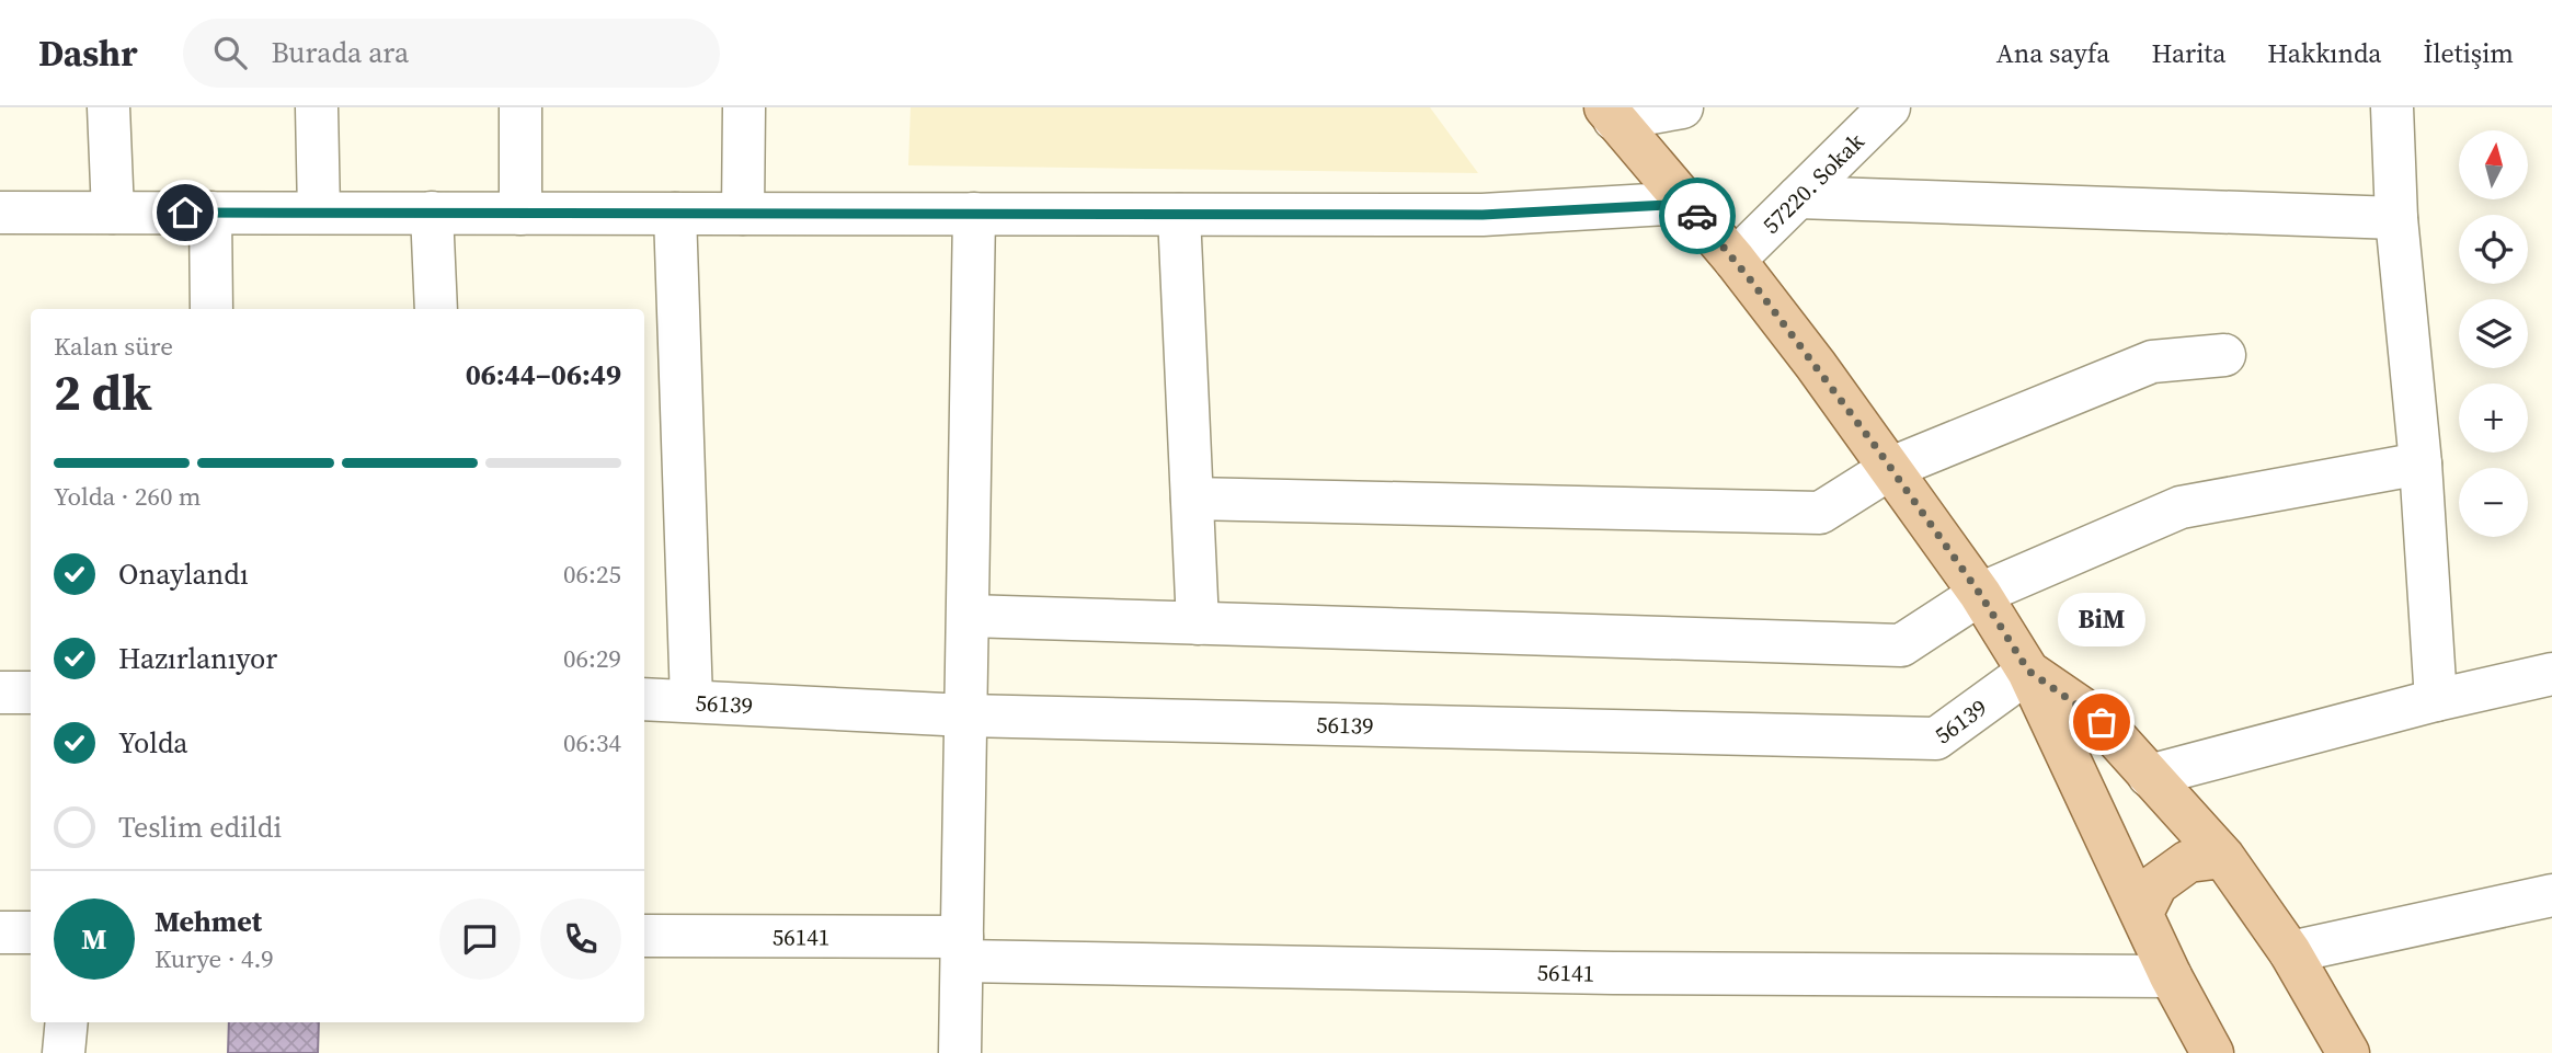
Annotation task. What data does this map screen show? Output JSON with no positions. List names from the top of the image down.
{
  "streets": {
    "street": ["57220. Sokak", "56139", "56141"]
  },
  "places": ["BiM"],
  "north": "top",
  "page": {
    "header": "Dashr",
    "search": "Burada ara",
    "nav": [
      "Ana sayfa",
      "Harita",
      "Hakkında",
      "İletişim"
    ],
    "map_buttons": ["+", "−"],
    "heading": ["2 dk", "Kalan süre", "06:44–06:49"],
    "panel": ["Mehmet", "Kurye · 4.9"],
    "bar": "Yolda · 260 m",
    "list": [
      ["Onaylandı", "06:25"],
      ["Hazırlanıyor", "06:29"],
      ["Yolda", "06:34"],
      "Teslim edildi"
    ],
    "bubble": "BiM",
    "round": "M"
  }
}
